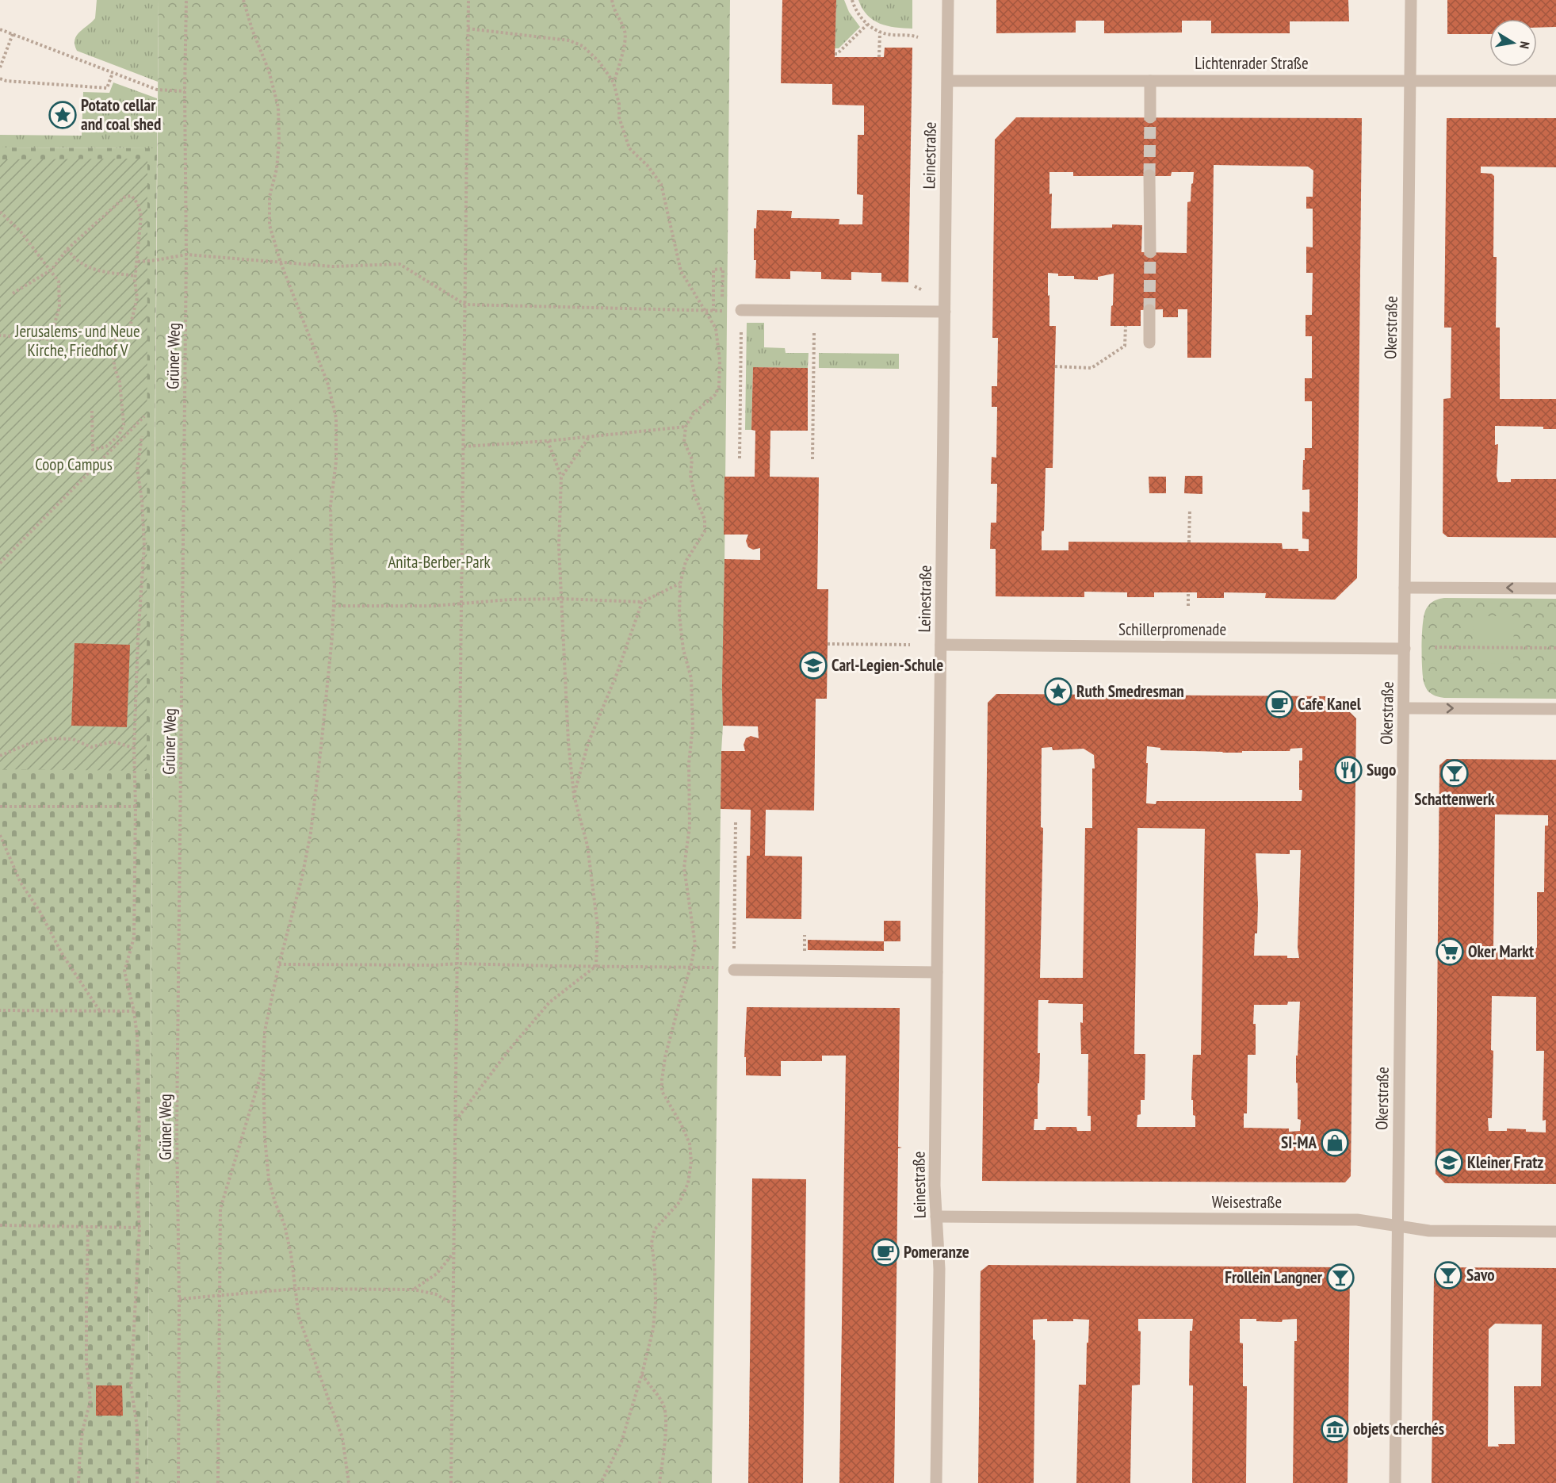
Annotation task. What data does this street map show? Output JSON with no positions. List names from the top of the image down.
{
  "streets": {
    "street": [
      "Lichtenrader Straße",
      "Leinestraße",
      "Okerstraße",
      "Schillerpromenade",
      "Weisestraße"
    ],
    "path": ["Grüner Weg"]
  },
  "crossings": [
    ["Lichtenrader Straße", "Leinestraße"],
    ["Lichtenrader Straße", "Okerstraße"],
    ["Leinestraße", "Schillerpromenade"],
    ["Leinestraße", "Weisestraße"],
    ["Okerstraße", "Schillerpromenade"],
    ["Okerstraße", "Weisestraße"]
  ],
  "parks": ["Jerusalems- und Neue Kirche, Friedhof V", "Coop Campus", "Anita-Berber-Park"],
  "places": {
    "place": ["Potato cellar and coal shed", "Ruth Smedresman"],
    "school or university": ["Carl-Legien-Schule", "Kleiner Fratz"],
    "cafe": ["Cafe Kanel", "Pomeranze"],
    "restaurant": ["Sugo"],
    "bar": ["Schattenwerk", "Savo", "Frollein Langner"],
    "supermarket": ["Oker Markt"],
    "shop": ["SI-MA"],
    "museum": ["objets cherchés"]
  },
  "north": "right"
}
